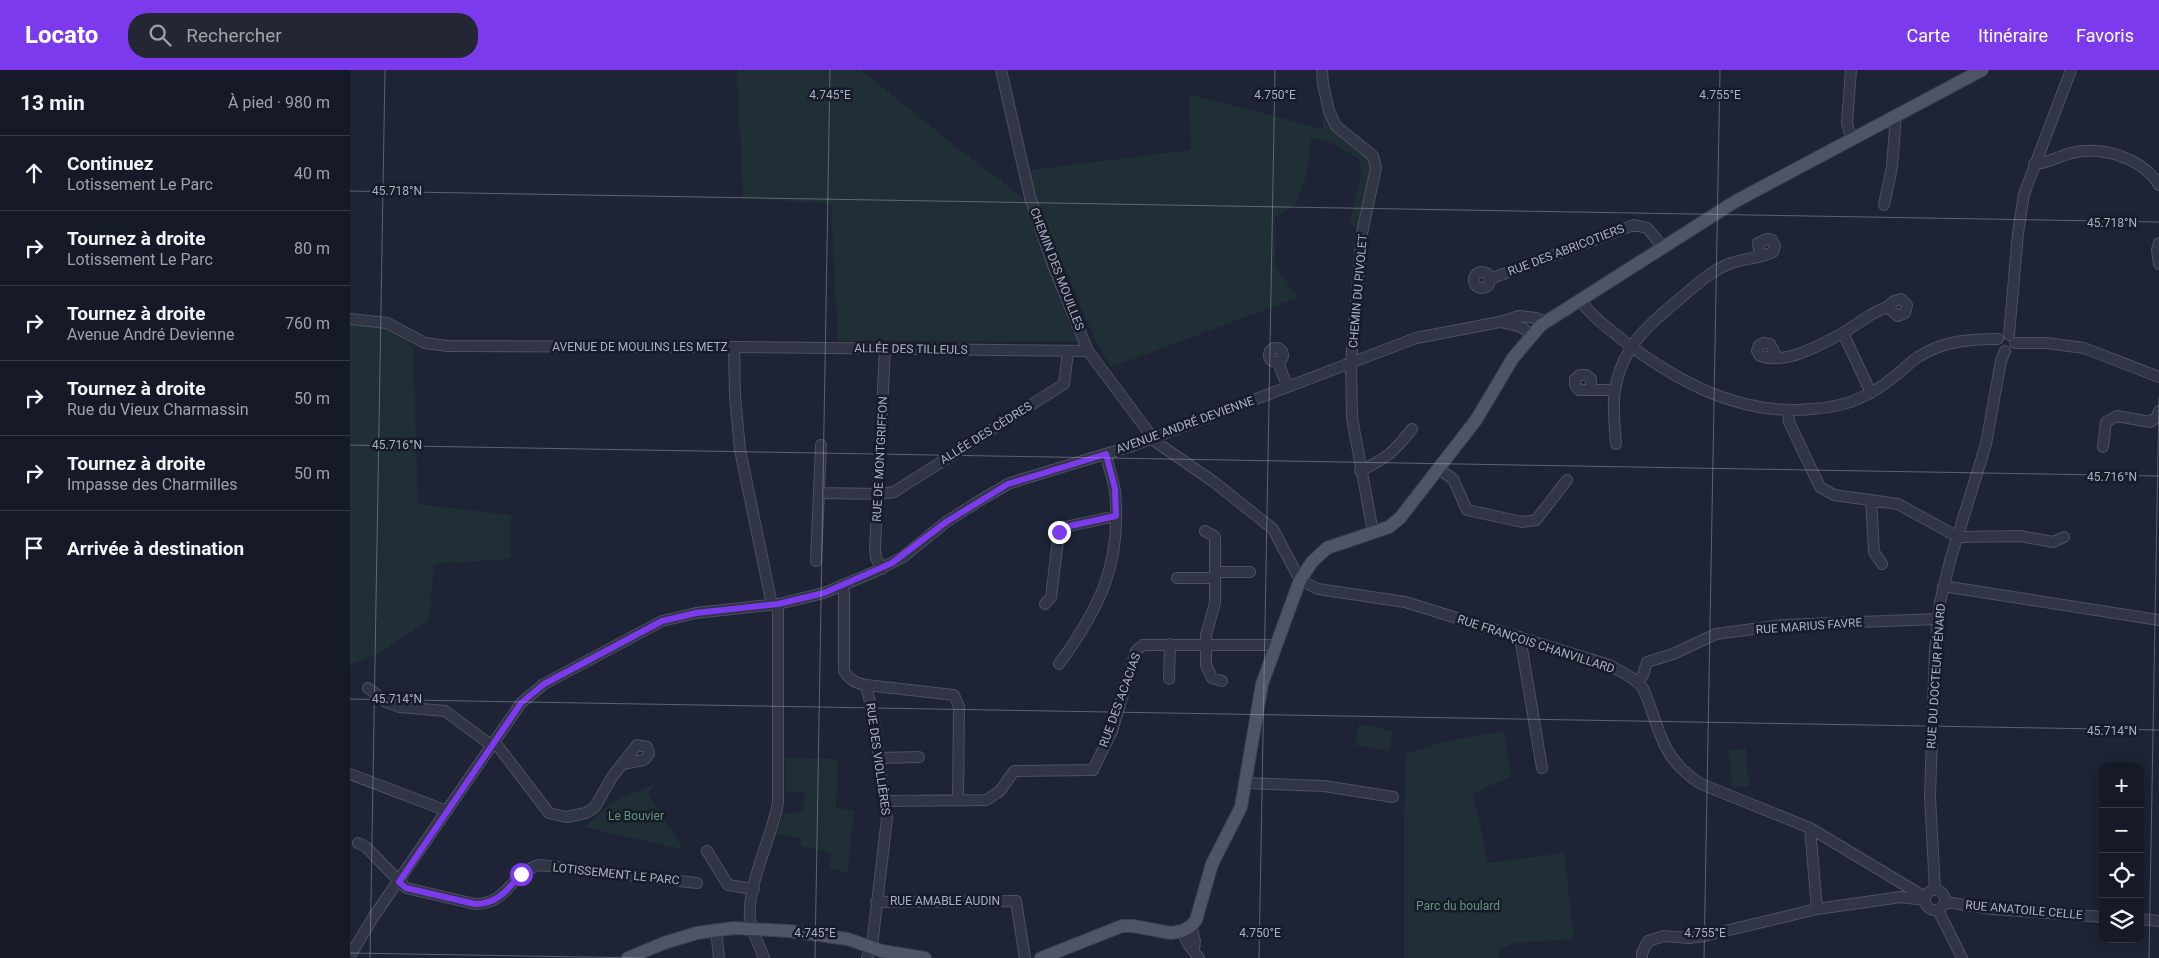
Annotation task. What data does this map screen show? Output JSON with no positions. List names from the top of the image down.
{
  "streets": {
    "street": [
      "RUE DES ABRICOTIERS",
      "CHEMIN DES MOUILLES",
      "CHEMIN DU PIVOLET",
      "AVENUE DE MOULINS LES METZ",
      "ALLÉE DES TILLEULS",
      "AVENUE ANDRÉ DEVIENNE",
      "ALLÉE DES CÈDRES",
      "RUE DE MONTGRIFFON",
      "RUE MARIUS FAVRE",
      "RUE FRANÇOIS CHANVILLARD",
      "RUE DU DOCTEUR PÉNARD",
      "RUE DES ACACIAS",
      "RUE DES VIOLLIÈRES",
      "LOTISSEMENT LE PARC",
      "RUE AMABLE AUDIN",
      "RUE ANATOILE CELLE"
    ]
  },
  "crossings": [
    ["CHEMIN DES MOUILLES", "ALLÉE DES TILLEULS"],
    ["CHEMIN DES MOUILLES", "AVENUE ANDRÉ DEVIENNE"],
    ["CHEMIN DES MOUILLES", "RUE FRANÇOIS CHANVILLARD"],
    ["CHEMIN DU PIVOLET", "AVENUE ANDRÉ DEVIENNE"],
    ["AVENUE DE MOULINS LES METZ", "ALLÉE DES TILLEULS"],
    ["AVENUE DE MOULINS LES METZ", "AVENUE ANDRÉ DEVIENNE"],
    ["ALLÉE DES TILLEULS", "ALLÉE DES CÈDRES"],
    ["ALLÉE DES TILLEULS", "RUE DE MONTGRIFFON"],
    ["AVENUE ANDRÉ DEVIENNE", "RUE DE MONTGRIFFON"],
    ["AVENUE ANDRÉ DEVIENNE", "RUE DES VIOLLIÈRES"],
    ["AVENUE ANDRÉ DEVIENNE", "LOTISSEMENT LE PARC"],
    ["ALLÉE DES CÈDRES", "RUE DE MONTGRIFFON"],
    ["RUE MARIUS FAVRE", "RUE FRANÇOIS CHANVILLARD"],
    ["RUE MARIUS FAVRE", "RUE DU DOCTEUR PÉNARD"],
    ["RUE FRANÇOIS CHANVILLARD", "RUE DU DOCTEUR PÉNARD"],
    ["RUE FRANÇOIS CHANVILLARD", "RUE ANATOILE CELLE"],
    ["RUE DU DOCTEUR PÉNARD", "RUE ANATOILE CELLE"],
    ["RUE DES ACACIAS", "RUE DES VIOLLIÈRES"],
    ["RUE DES VIOLLIÈRES", "RUE AMABLE AUDIN"]
  ],
  "parks": ["Le Bouvier", "Parc du boulard"],
  "page": {
    "header": "Locato",
    "search": "Rechercher",
    "nav": ["Carte", "Itinéraire", "Favoris"],
    "heading": ["13 min", "À pied · 980 m"],
    "list": [
      ["Continuez", "Lotissement Le Parc", "40 m"],
      ["Tournez à droite", "Lotissement Le Parc", "80 m"],
      ["Tournez à droite", "Avenue André Devienne", "760 m"],
      ["Tournez à droite", "Rue du Vieux Charmassin", "50 m"],
      ["Tournez à droite", "Impasse des Charmilles", "50 m"],
      "Arrivée à destination"
    ],
    "map_buttons": ["+", "−"]
  },
  "coordinates": [
    "4.745°E",
    "4.750°E",
    "4.755°E",
    "45.718°N",
    "45.716°N",
    "45.714°N"
  ]
}
